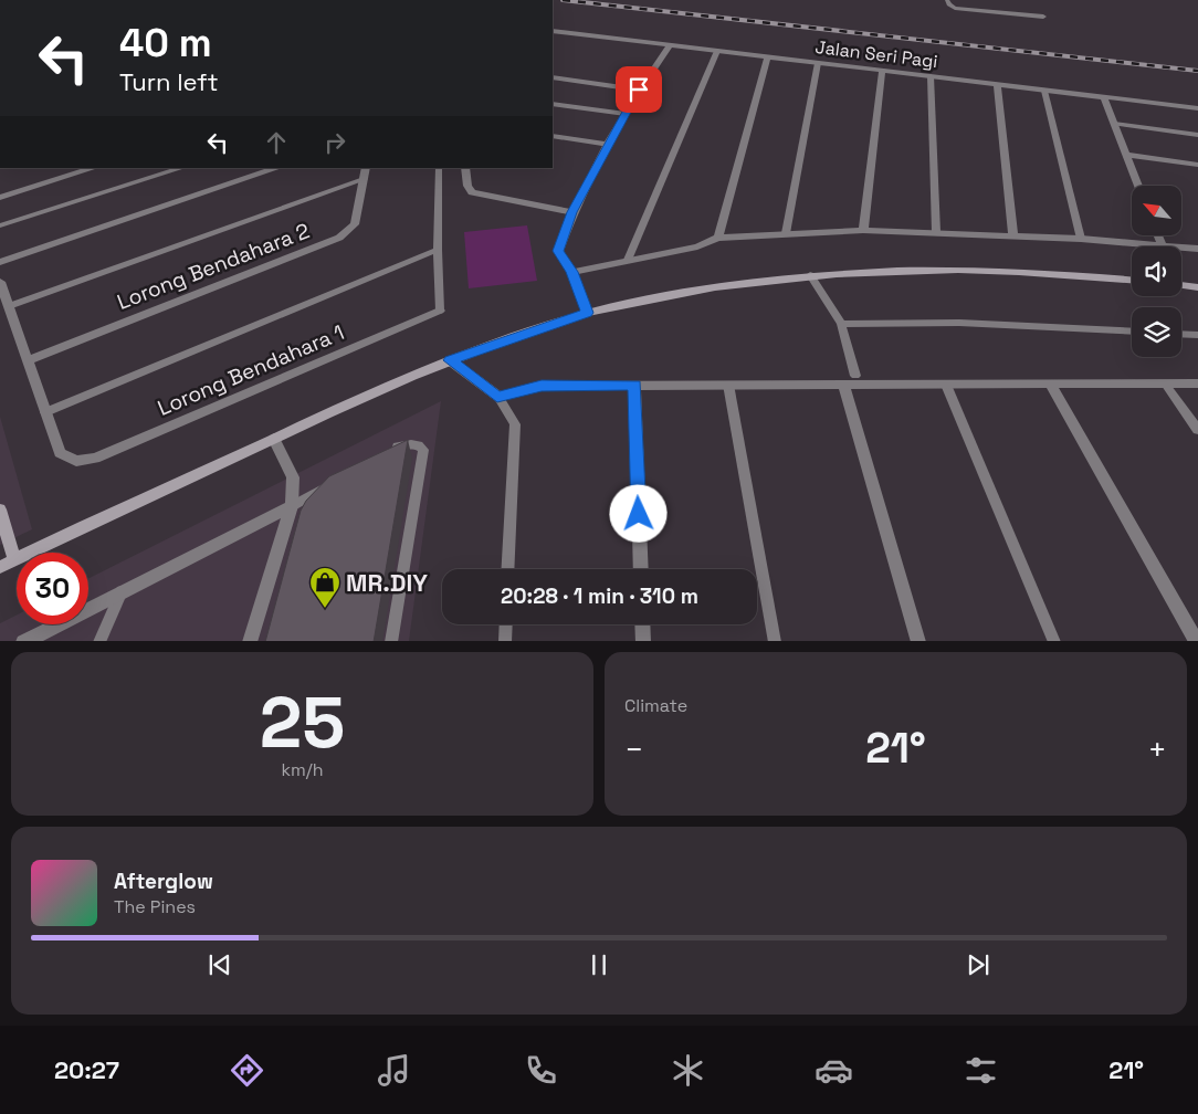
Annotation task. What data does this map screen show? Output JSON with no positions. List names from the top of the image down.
{
  "streets": {
    "street": ["Jalan Seri Pagi", "Lorong Bendahara 2", "Lorong Bendahara 1"]
  },
  "places": {
    "shop": ["MR.DIY"]
  },
  "north": "top left",
  "page": {
    "turn": ["40 m", "Turn left"],
    "limit": "30",
    "trip": "20:28 · 1 min · 310 m",
    "tile": [
      ["25", "km/h"],
      "Climate"
    ],
    "heat": ["−", "21°", "+"],
    "song": ["Afterglow", "The Pines"],
    "tabs": ["20:27", "21°"]
  }
}
